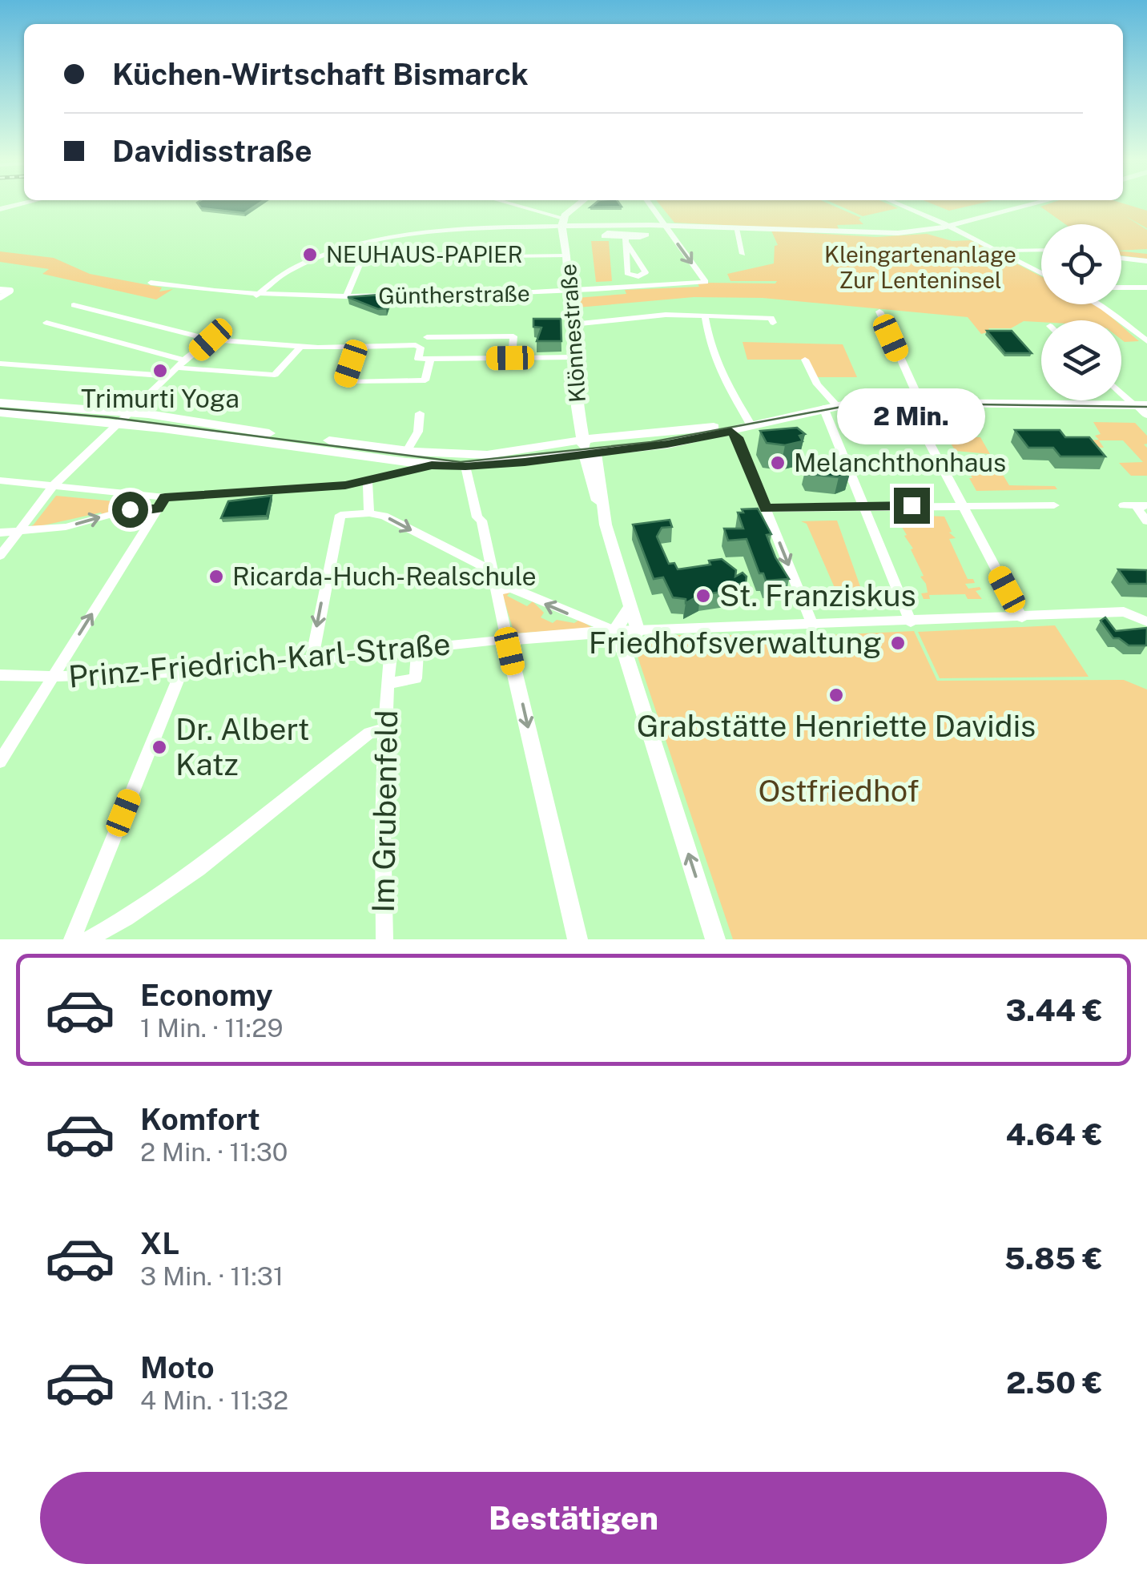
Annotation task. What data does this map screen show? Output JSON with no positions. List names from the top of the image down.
{
  "streets": {
    "main road": ["Klönnestraße"],
    "street": ["Güntherstraße", "Prinz-Friedrich-Karl-Straße", "Im Grubenfeld"]
  },
  "crossings": [
    ["Güntherstraße", "Klönnestraße"],
    ["Prinz-Friedrich-Karl-Straße", "Im Grubenfeld"]
  ],
  "parks": ["Kleingartenanlage Zur Lenteninsel", "Ostfriedhof"],
  "places": [
    "NEUHAUS-PAPIER",
    "Trimurti Yoga",
    "Melanchthonhaus",
    "Ricarda-Huch-Realschule",
    "St. Franziskus",
    "Friedhofsverwaltung",
    "Grabstätte Henriette Davidis",
    "Dr. Albert Katz"
  ],
  "page": {
    "banner": ["Küchen-Wirtschaft Bismarck", "Davidisstraße"],
    "bubble": "2 Min.",
    "list": [
      {
        "name": "Economy",
        "note": "1 Min. · 11:29",
        "value": "3.44 €"
      },
      {
        "name": "Komfort",
        "note": "2 Min. · 11:30",
        "value": "4.64 €"
      },
      {
        "name": "XL",
        "note": "3 Min. · 11:31",
        "value": "5.85 €"
      },
      {
        "name": "Moto",
        "note": "4 Min. · 11:32",
        "value": "2.50 €"
      }
    ],
    "buttons": "Bestätigen"
  }
}
